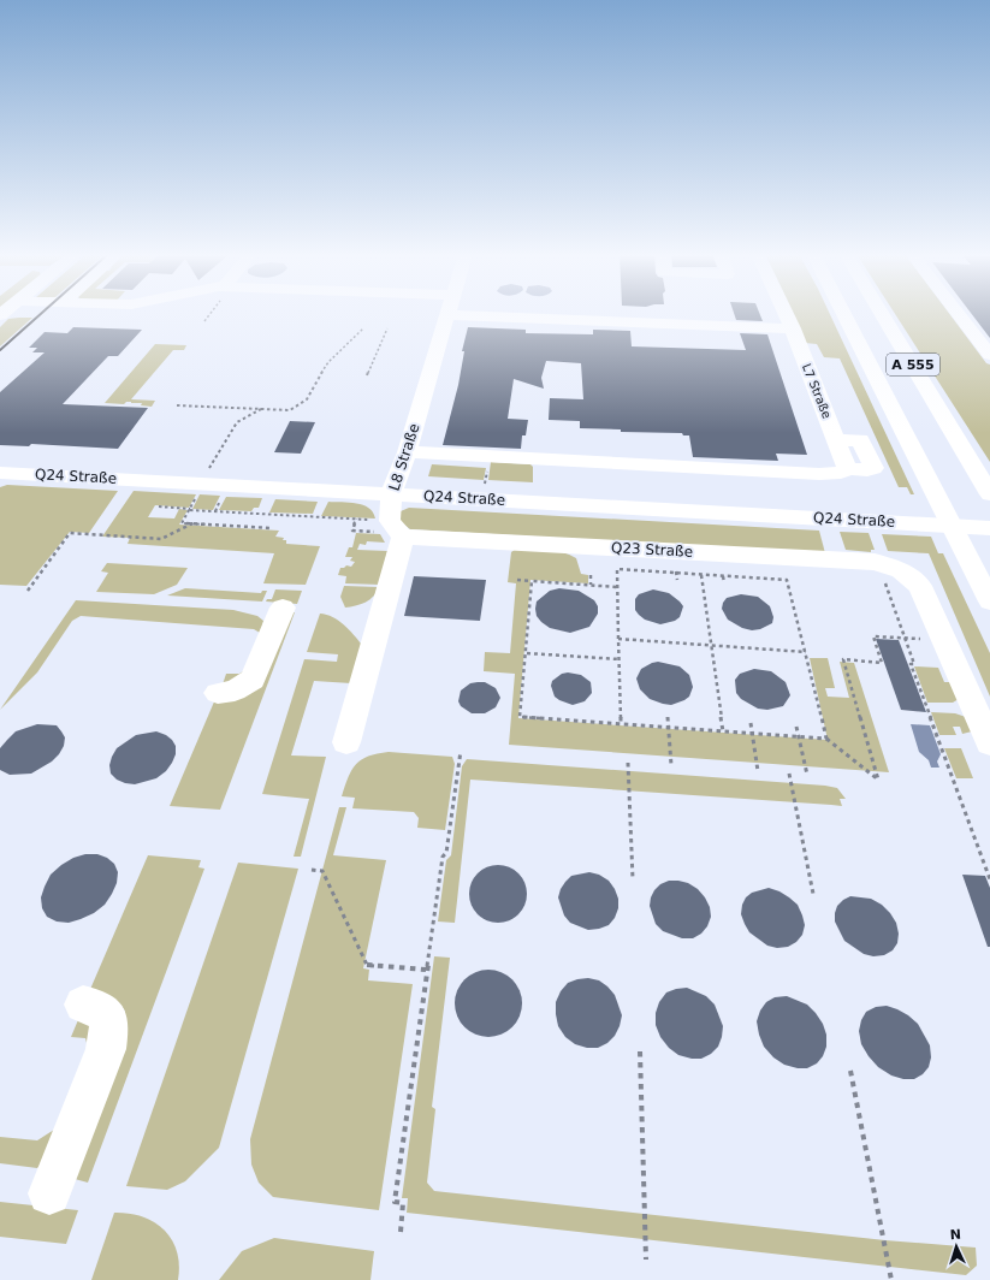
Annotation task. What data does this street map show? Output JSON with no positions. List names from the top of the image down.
{
  "streets": {
    "main road": [
      "A 555",
      "L7 Straße",
      "L8 Straße",
      "Q24 Straße",
      "Q23 Straße"
    ]
  },
  "crossings": [
    ["L7 Straße", "Q24 Straße"],
    ["L8 Straße", "Q24 Straße"],
    ["L8 Straße", "Q23 Straße"]
  ],
  "north": "top"
}
